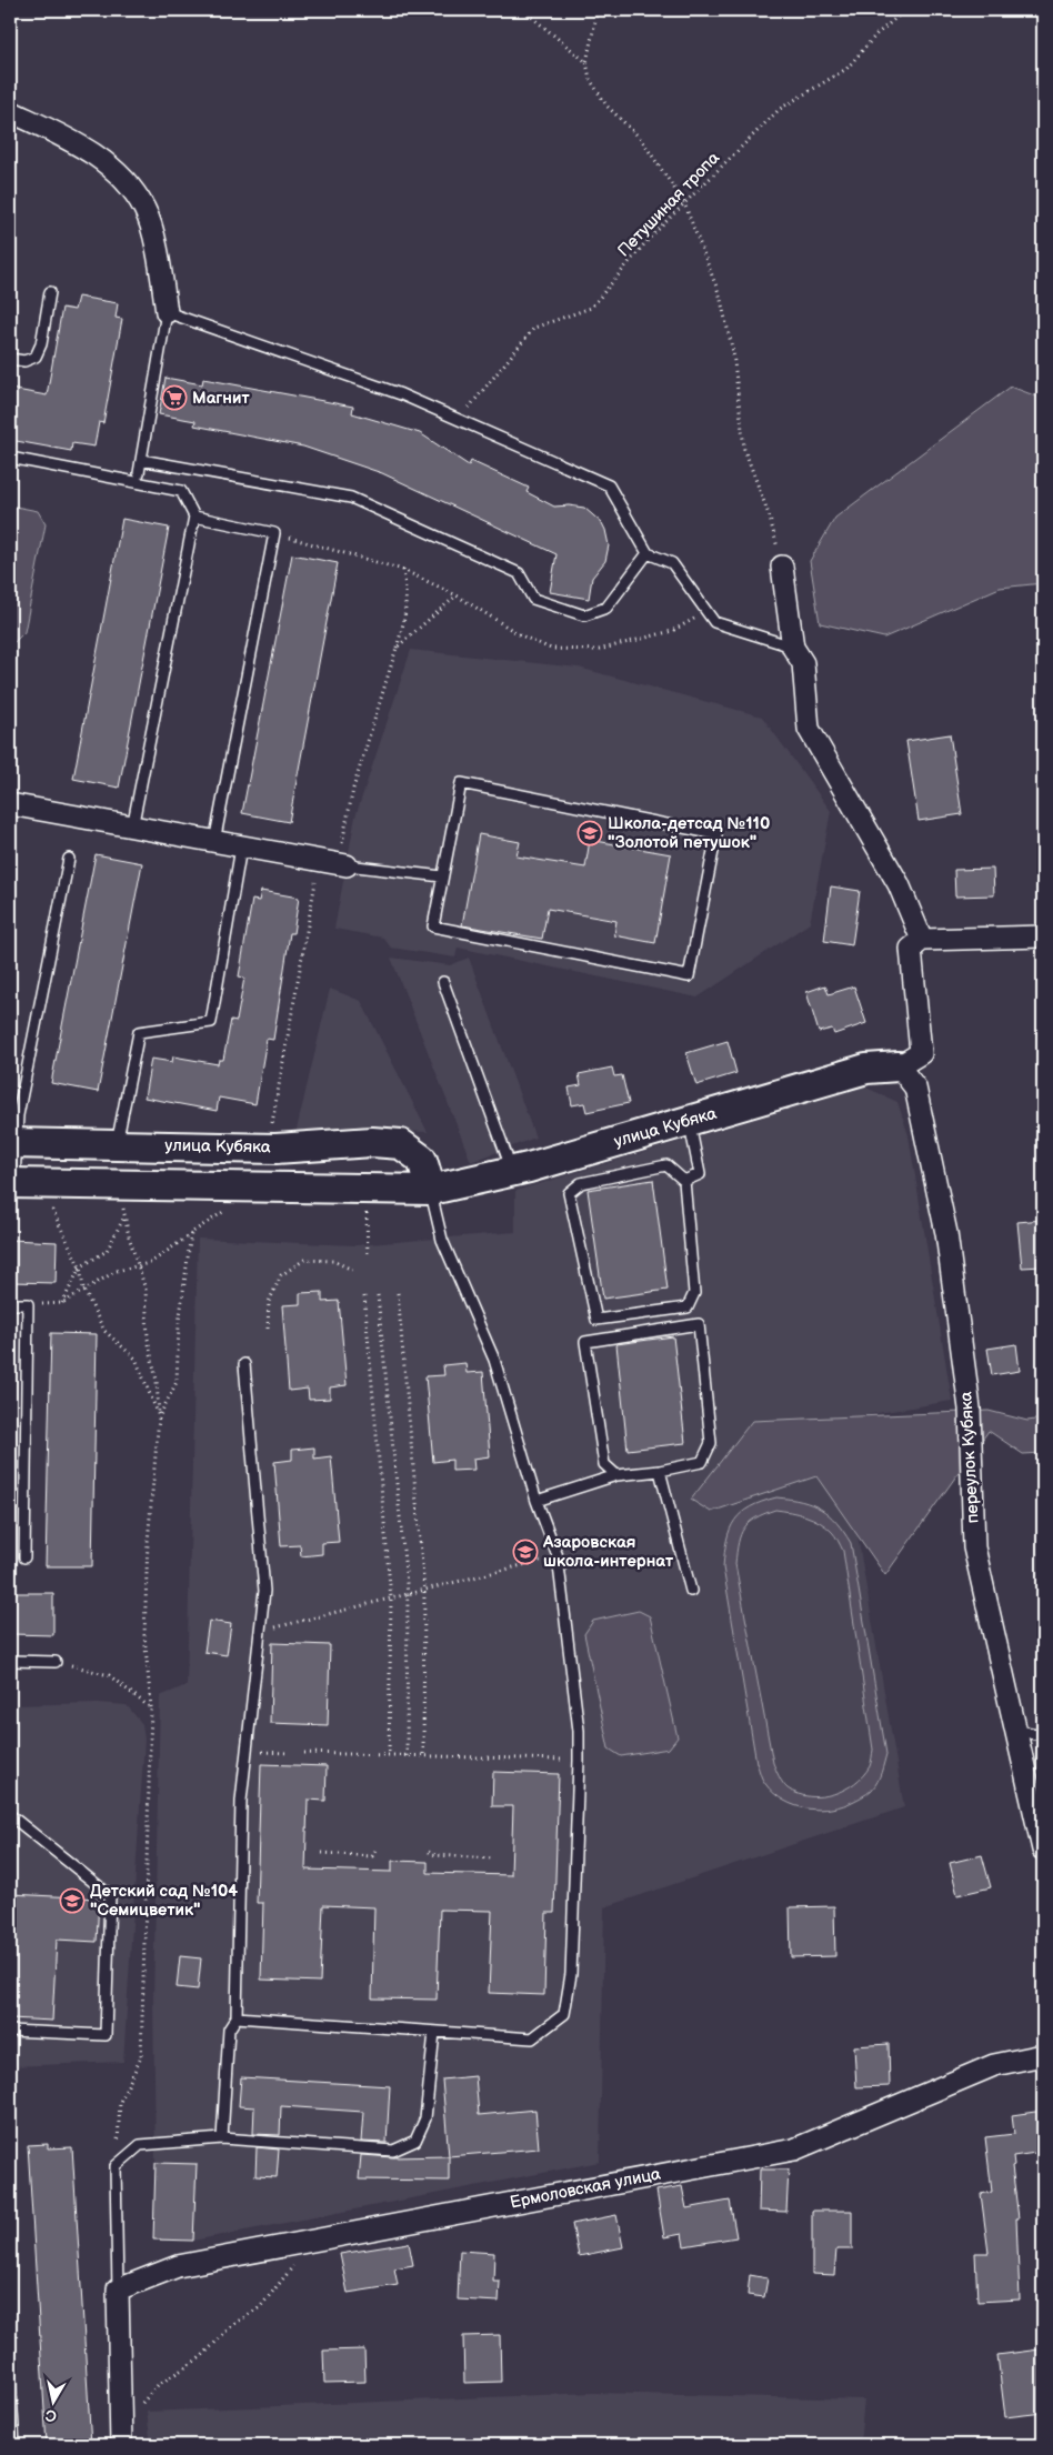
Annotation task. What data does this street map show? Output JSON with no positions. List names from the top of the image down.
{
  "streets": {
    "street": ["улица Кубяка", "переулок Кубяка", "Ермоловская улица"],
    "path": ["Петушиная тропа"]
  },
  "crossings": [
    ["улица Кубяка", "переулок Кубяка"]
  ],
  "places": {
    "supermarket": ["Магнит"],
    "school or university": ["Школа-детсад №110 \"Золотой петушок\"", "Азаровская школа-интернат", "Детский сад №104 \"Семицветик\""]
  },
  "north": "bottom"
}
